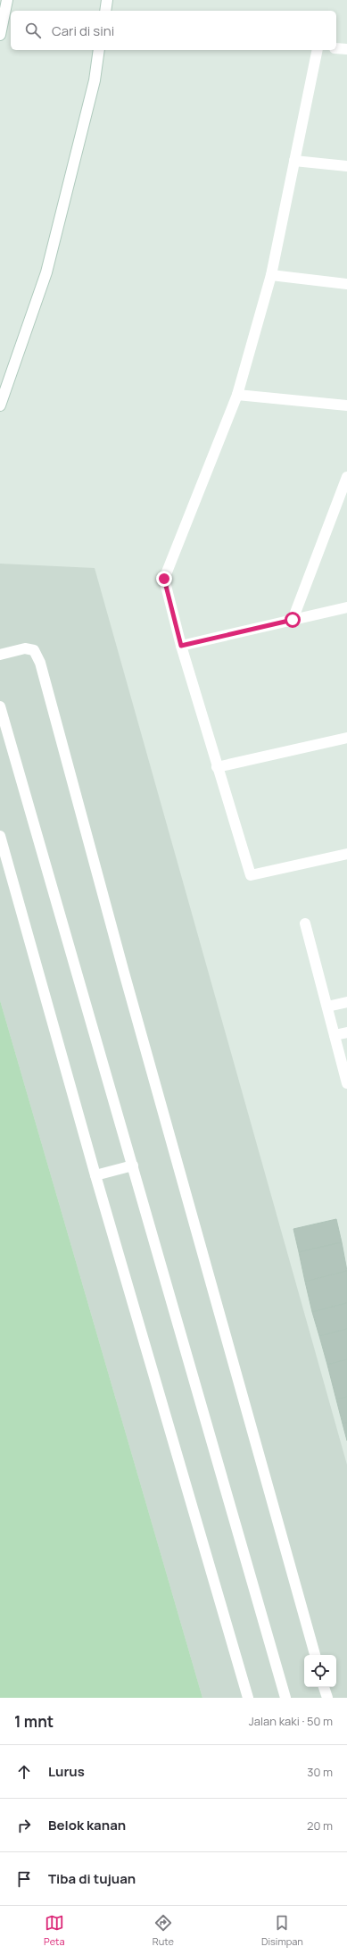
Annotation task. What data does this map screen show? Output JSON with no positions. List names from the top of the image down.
{
  "page": {
    "search": "Cari di sini",
    "heading": ["1 mnt", "Jalan kaki · 50 m"],
    "list": [
      ["Lurus", "30 m"],
      ["Belok kanan", "20 m"],
      "Tiba di tujuan"
    ],
    "nav": ["Peta", "Rute", "Disimpan"]
  }
}
